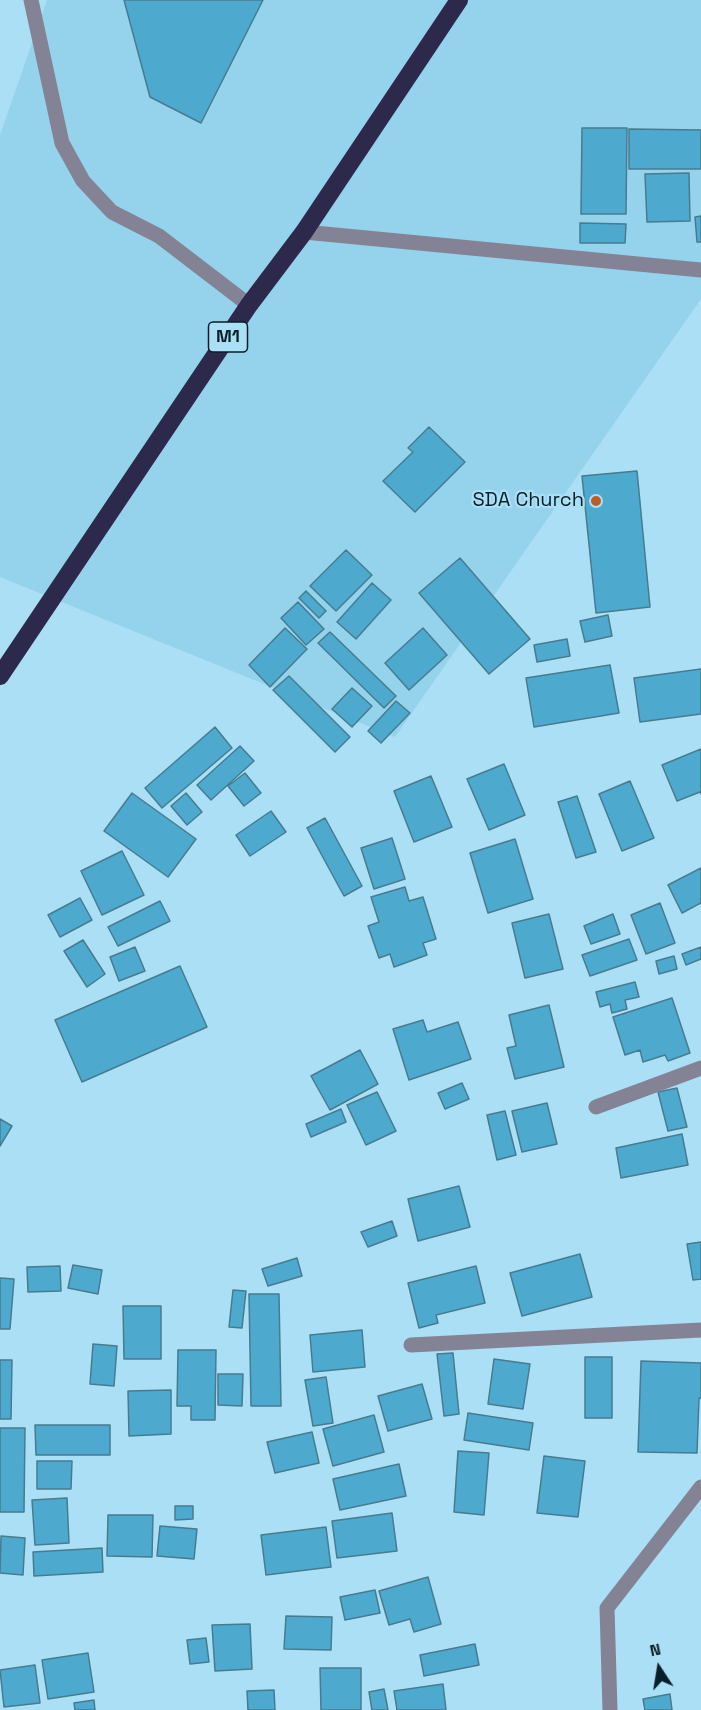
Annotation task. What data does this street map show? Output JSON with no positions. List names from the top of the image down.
{
  "streets": {
    "highway": ["M1"]
  },
  "places": ["SDA Church"],
  "north": "top"
}
